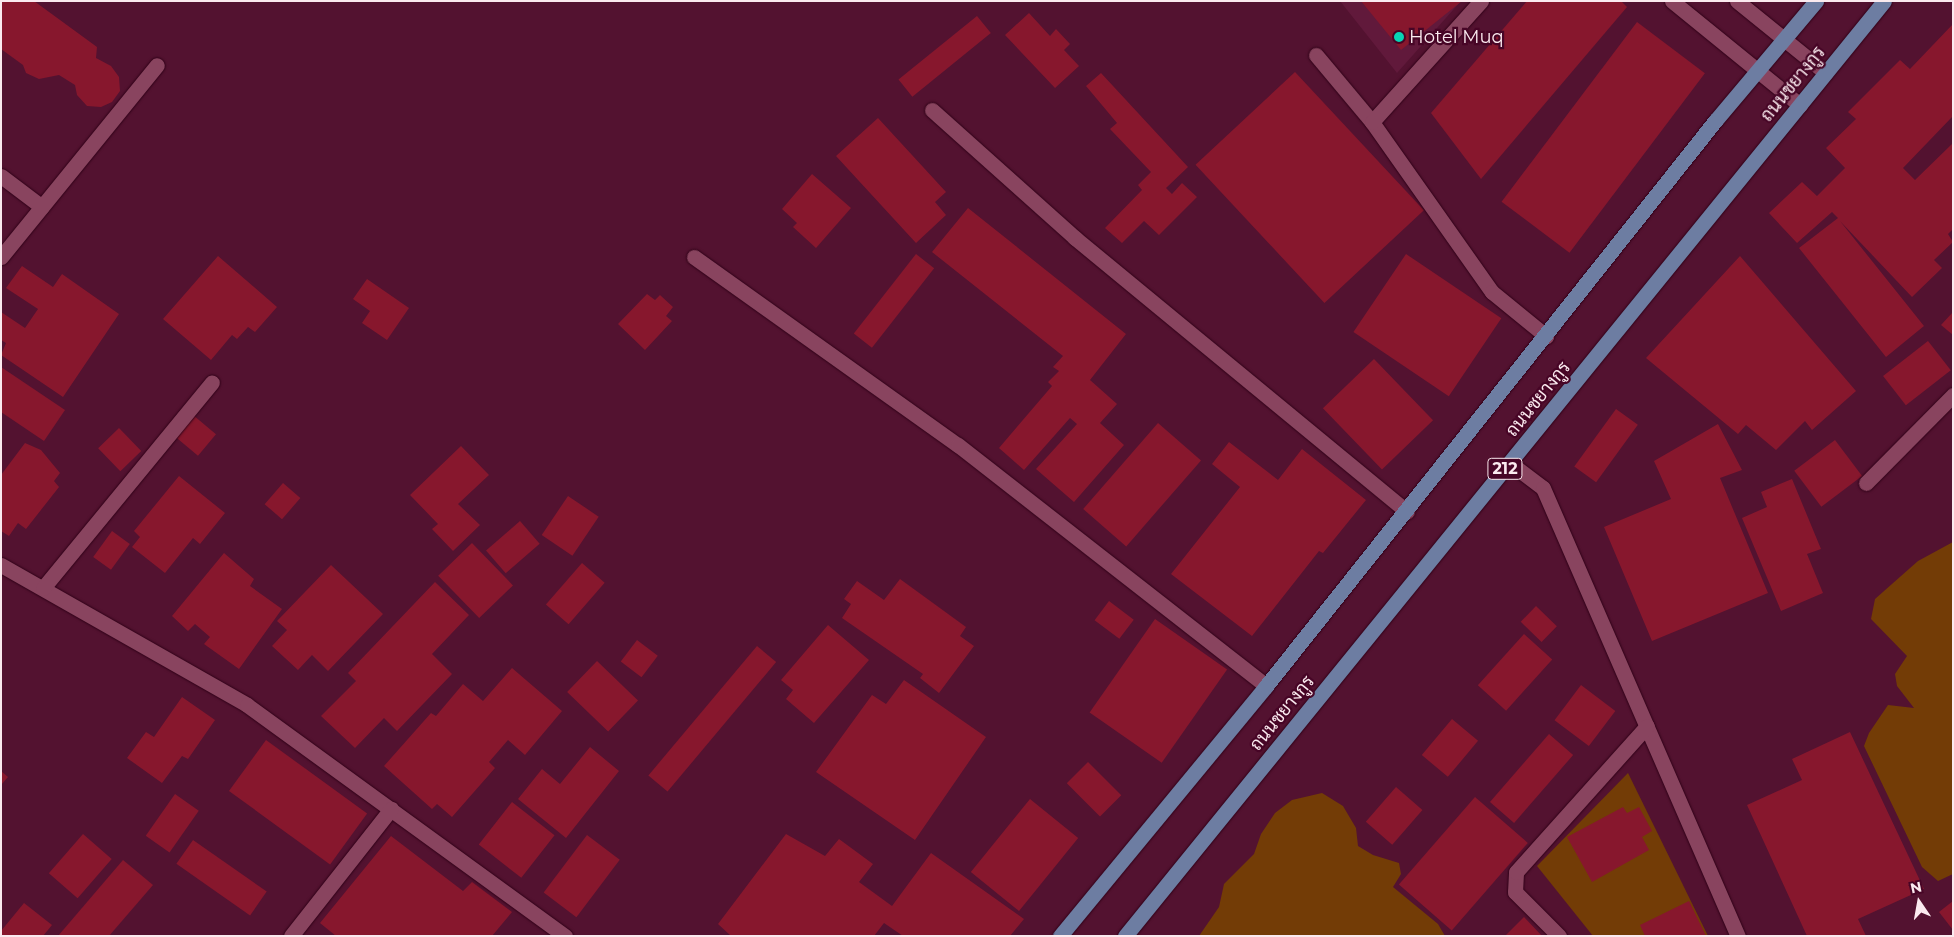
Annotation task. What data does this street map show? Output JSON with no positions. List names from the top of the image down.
{
  "streets": {
    "main road": ["ถนนชยางกูร", "212"]
  },
  "places": ["Hotel Muq"],
  "north": "top"
}
